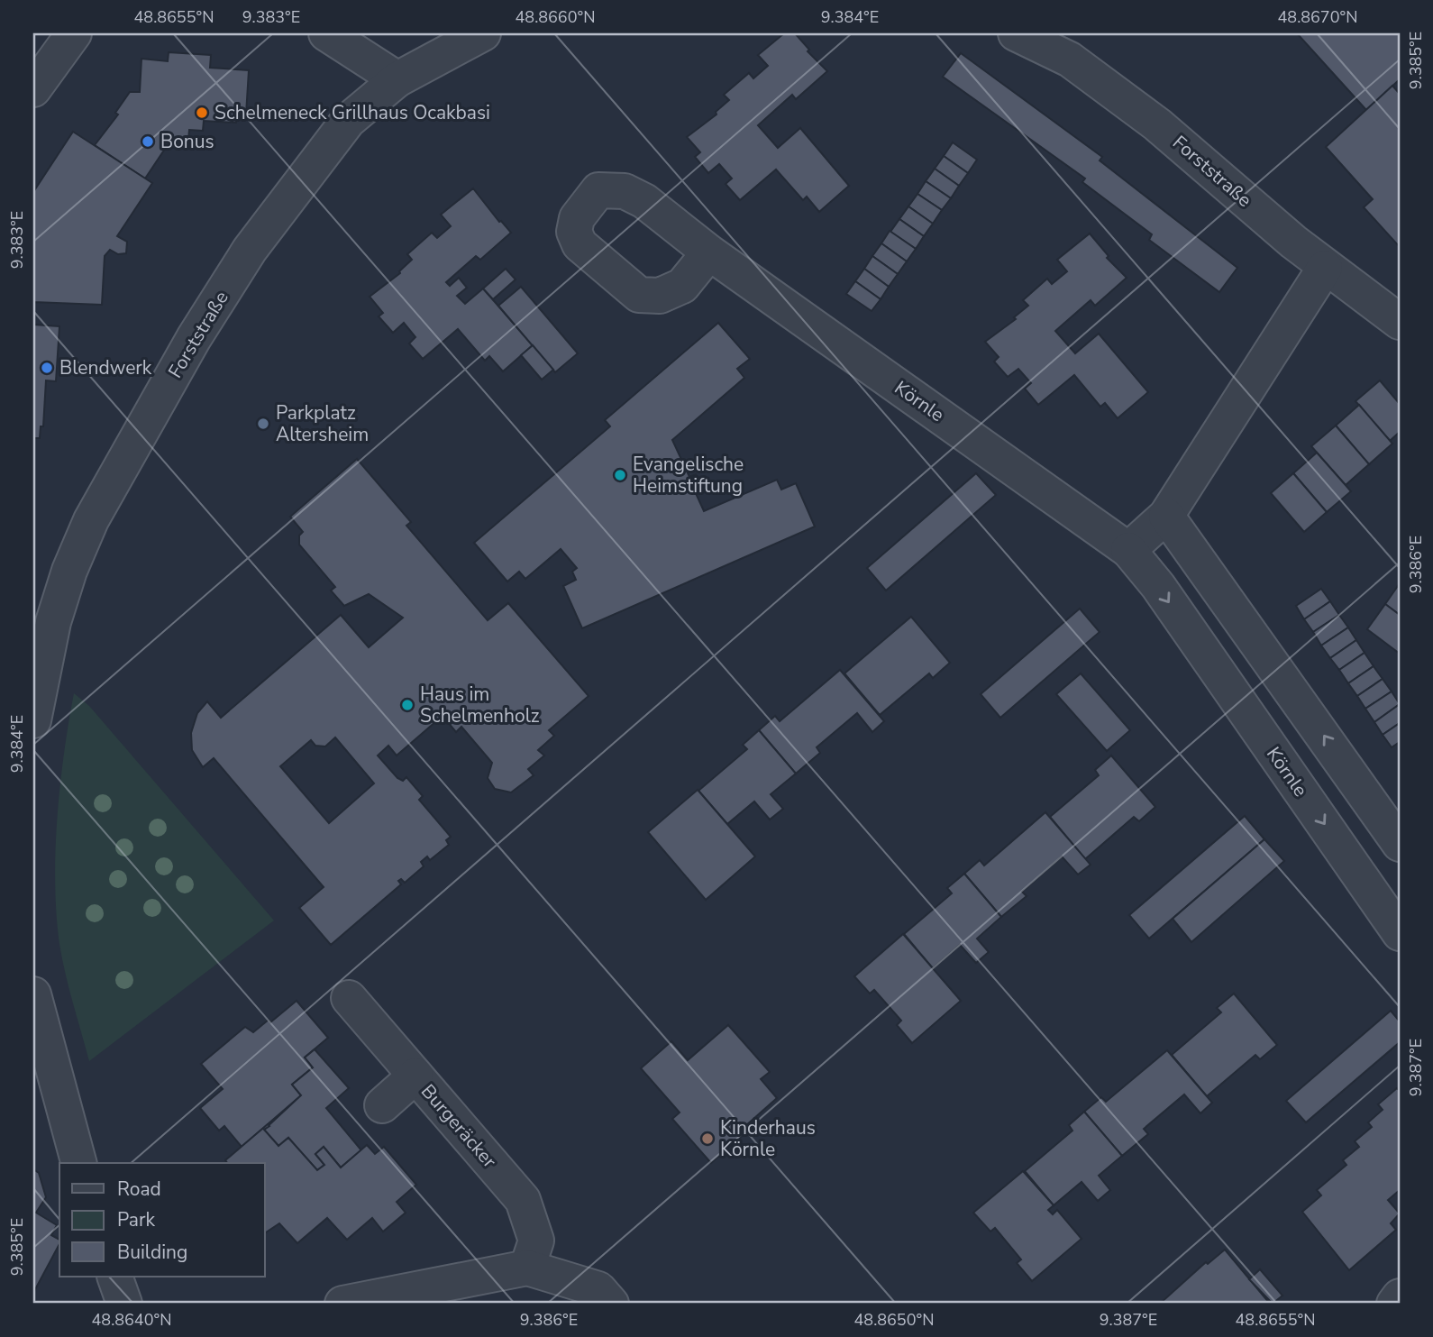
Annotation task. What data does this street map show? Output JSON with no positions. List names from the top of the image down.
{
  "streets": {
    "street": ["Forststraße", "Körnle", "Burgeräcker"]
  },
  "places": [
    "Schelmeneck Grillhaus Ocakbasi",
    "Bonus",
    "Blendwerk",
    "Parkplatz Altersheim",
    "Evangelische Heimstiftung",
    "Haus im Schelmenholz",
    "Kinderhaus Körnle"
  ],
  "legend": ["Road", "Park", "Building"],
  "coordinates": [
    "48.8655°N",
    "9.383°E",
    "48.8660°N",
    "9.384°E",
    "48.8670°N",
    "9.385°E",
    "9.386°E",
    "9.387°E",
    "48.8640°N",
    "48.8650°N"
  ]
}
